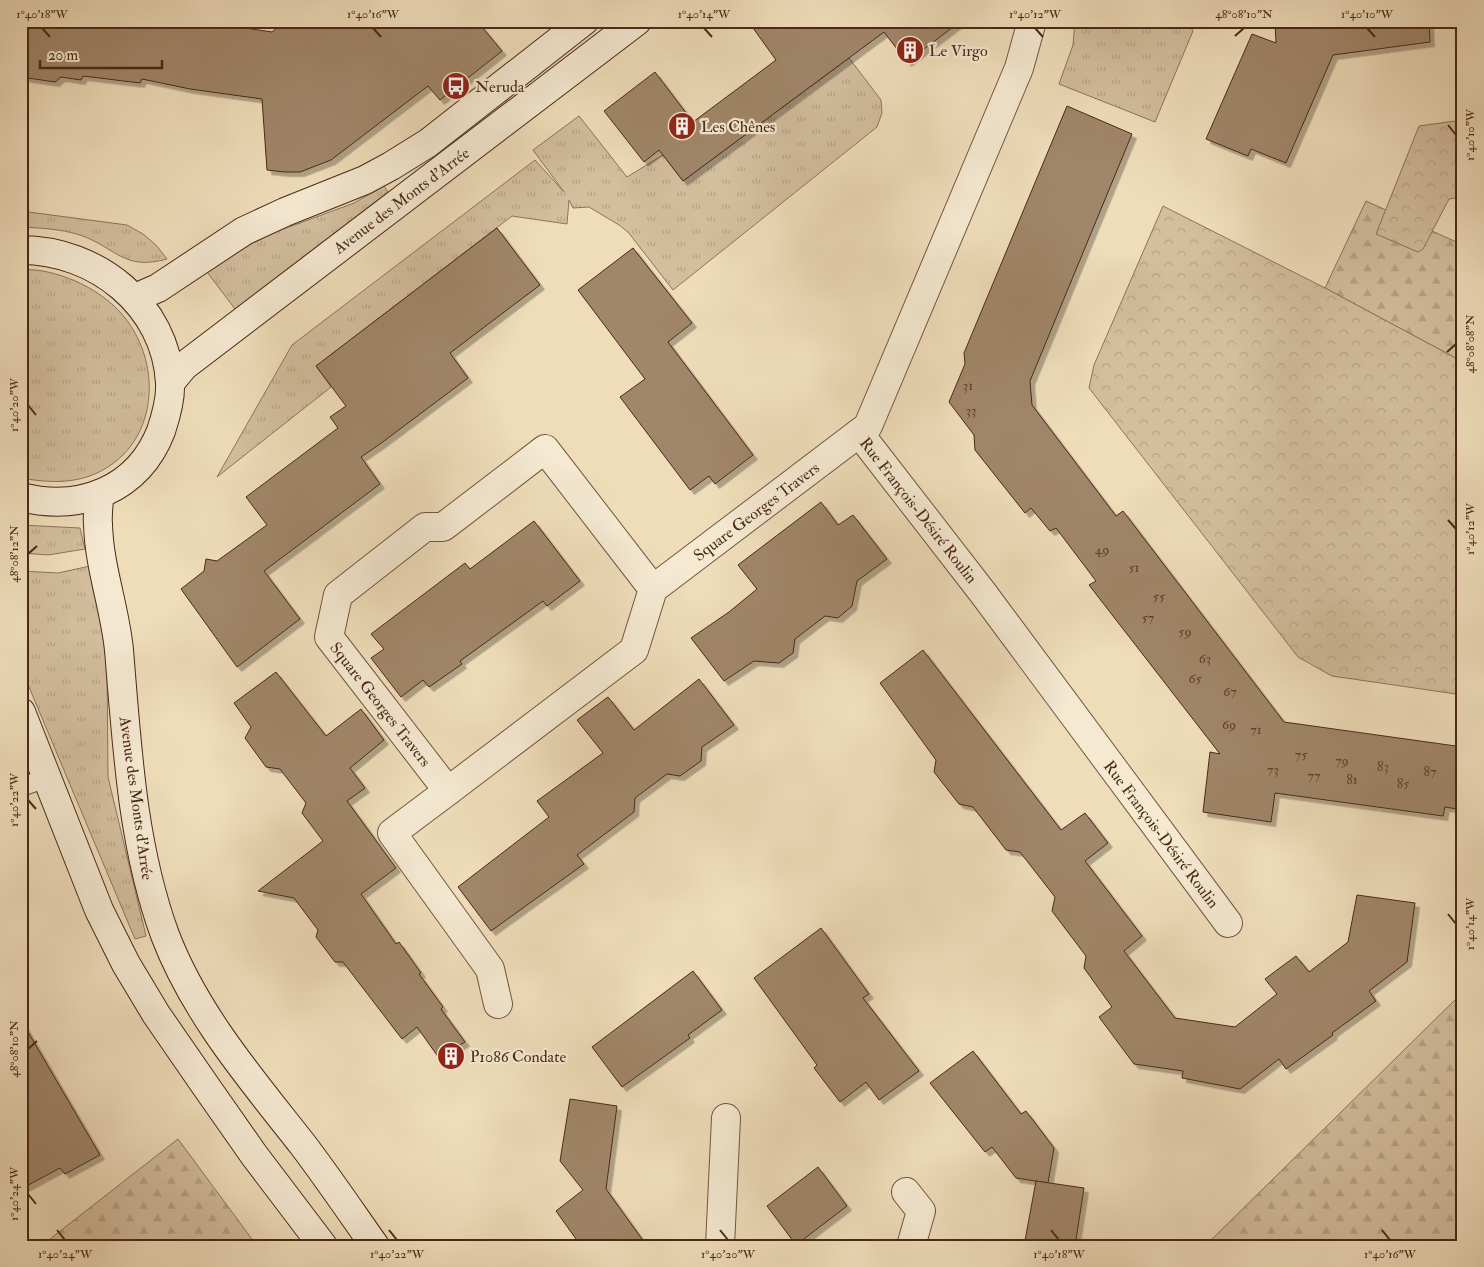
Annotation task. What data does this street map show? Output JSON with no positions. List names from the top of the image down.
{
  "streets": {
    "street": ["Avenue des Monts d'Arrée", "Rue François-Désiré Roulin", "Square Georges Travers"]
  },
  "crossings": [
    ["Rue François-Désiré Roulin", "Square Georges Travers"]
  ],
  "places": {
    "building": ["Le Virgo", "Les Chênes", "P1086 Condate"],
    "bus stop": ["Neruda"]
  },
  "house_numbers": [
    "31",
    "33",
    "49",
    "51",
    "55",
    "57",
    "59",
    "63",
    "65",
    "67",
    "69",
    "71",
    "75",
    "79",
    "83",
    "73",
    "87",
    "77",
    "81",
    "85"
  ],
  "scale_bar": "20 m",
  "coordinates": [
    "1°40'18\"W",
    "1°40'16\"W",
    "1°40'14\"W",
    "1°40'12\"W",
    "48°08'10\"N",
    "1°40'10\"W",
    "48°08'08\"N",
    "1°40'20\"W",
    "48°08'12\"N",
    "1°40'22\"W",
    "1°40'24\"W"
  ]
}
